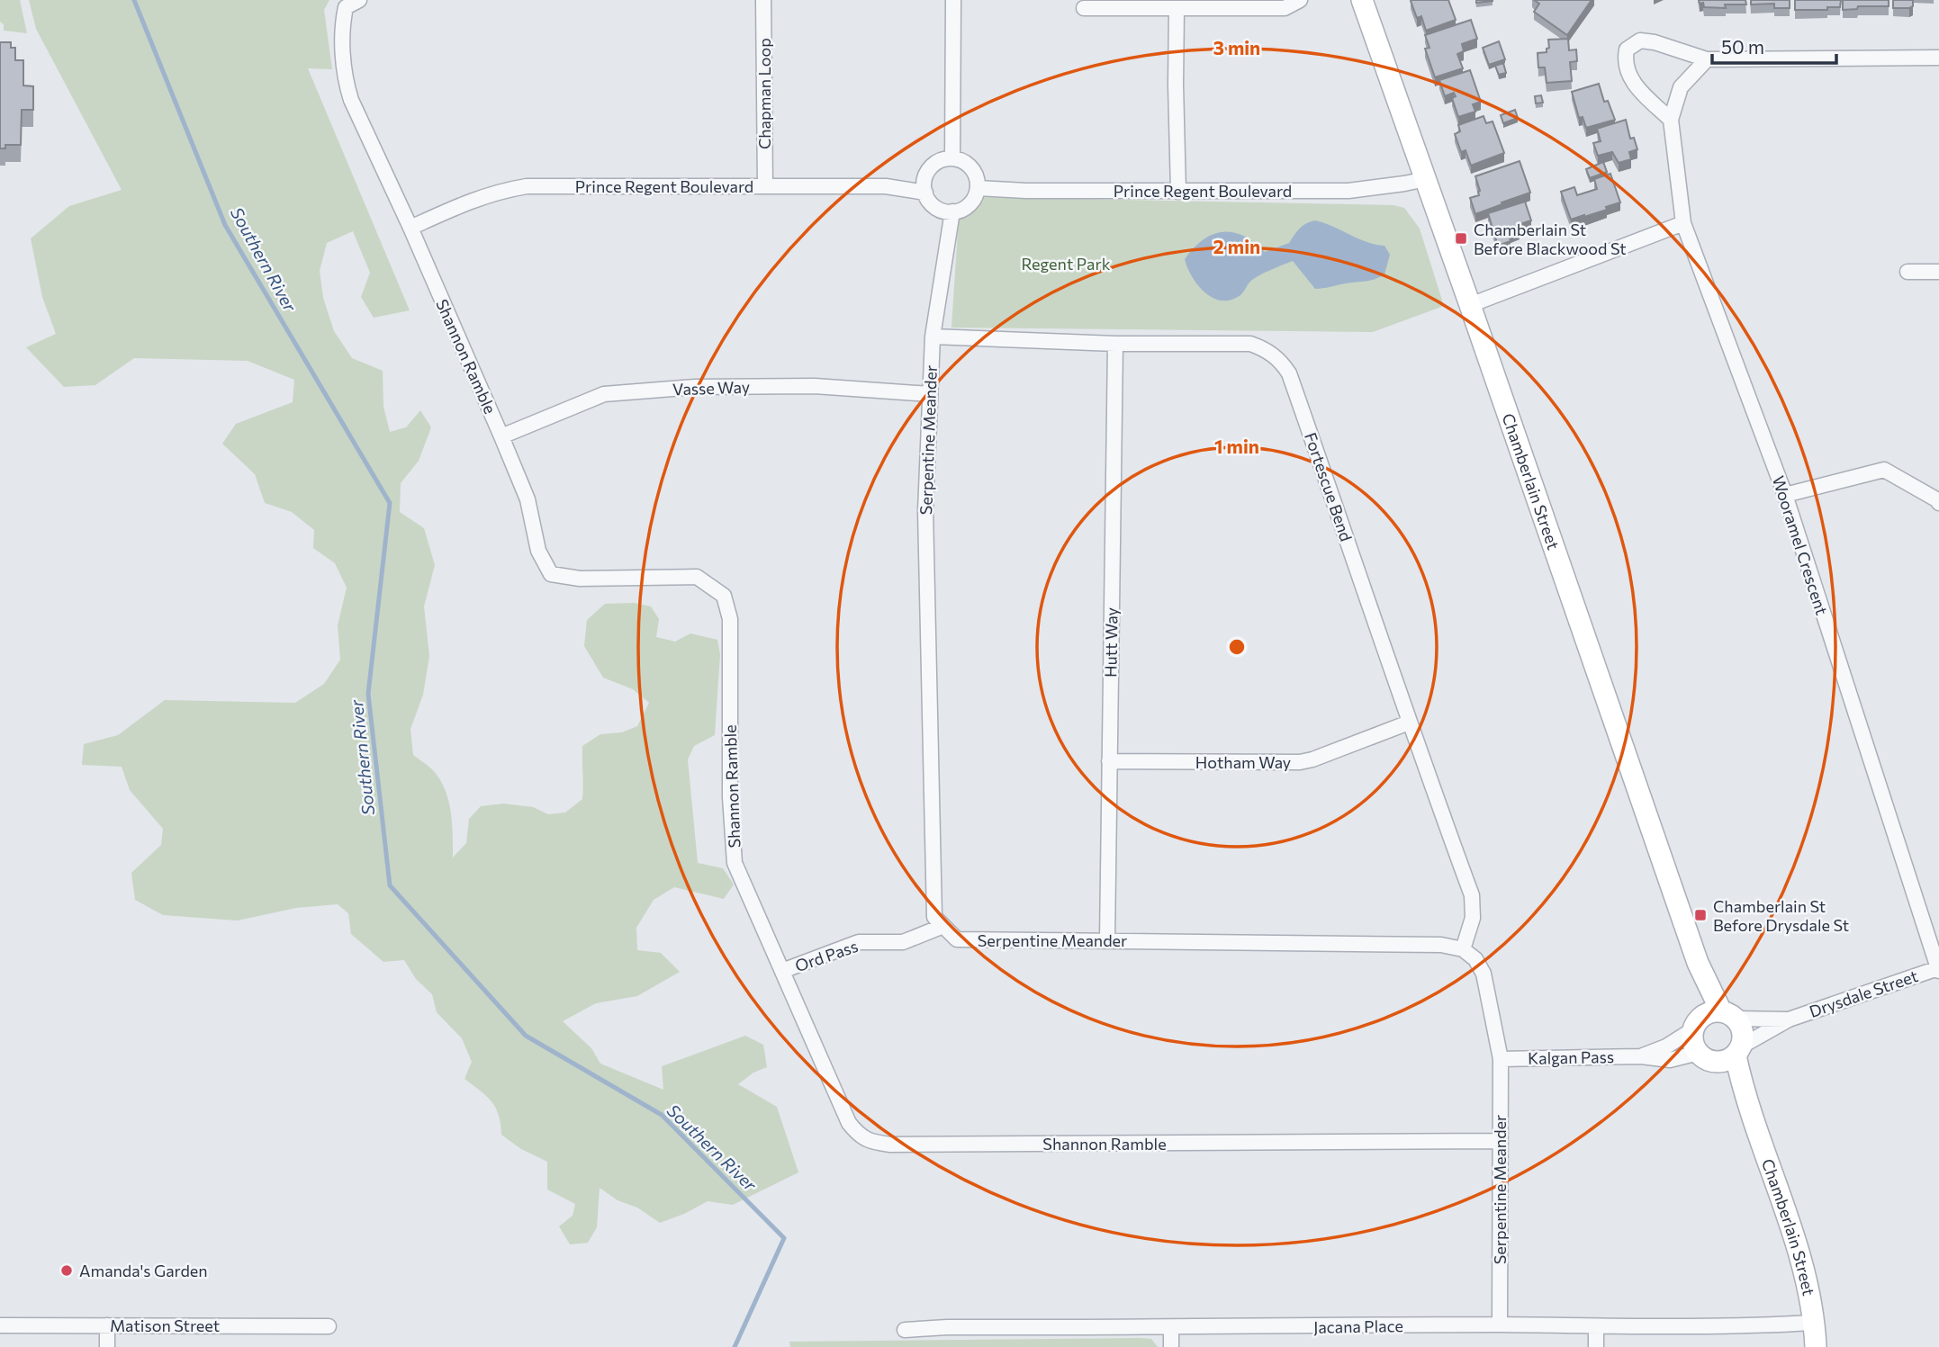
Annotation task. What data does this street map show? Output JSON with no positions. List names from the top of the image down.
{
  "streets": {
    "main road": ["Chamberlain Street"],
    "street": [
      "Chapman Loop",
      "Prince Regent Boulevard",
      "Shannon Ramble",
      "Vasse Way",
      "Serpentine Meander",
      "Fortescue Bend",
      "Wooramel Crescent",
      "Hutt Way",
      "Hotham Way",
      "Ord Pass",
      "Drysdale Street",
      "Kalgan Pass",
      "Matison Street",
      "Jacana Place"
    ]
  },
  "crossings": [
    ["Chapman Loop", "Prince Regent Boulevard"],
    ["Prince Regent Boulevard", "Shannon Ramble"],
    ["Prince Regent Boulevard", "Serpentine Meander"],
    ["Prince Regent Boulevard", "Chamberlain Street"],
    ["Shannon Ramble", "Vasse Way"],
    ["Shannon Ramble", "Serpentine Meander"],
    ["Shannon Ramble", "Ord Pass"],
    ["Vasse Way", "Serpentine Meander"],
    ["Serpentine Meander", "Fortescue Bend"],
    ["Serpentine Meander", "Hutt Way"],
    ["Serpentine Meander", "Ord Pass"],
    ["Serpentine Meander", "Kalgan Pass"],
    ["Serpentine Meander", "Jacana Place"],
    ["Chamberlain Street", "Drysdale Street"],
    ["Chamberlain Street", "Kalgan Pass"],
    ["Chamberlain Street", "Jacana Place"],
    ["Fortescue Bend", "Hutt Way"],
    ["Fortescue Bend", "Hotham Way"],
    ["Wooramel Crescent", "Drysdale Street"],
    ["Hutt Way", "Hotham Way"],
    ["Drysdale Street", "Kalgan Pass"]
  ],
  "water": ["Southern River"],
  "parks": ["Regent Park"],
  "places": {
    "transit": ["Chamberlain St Before Blackwood St", "Chamberlain St Before Drysdale St"],
    "other": ["Amanda's Garden"]
  },
  "scale_bar": "50 m",
  "rings": ["3 min", "2 min", "1 min"]
}
